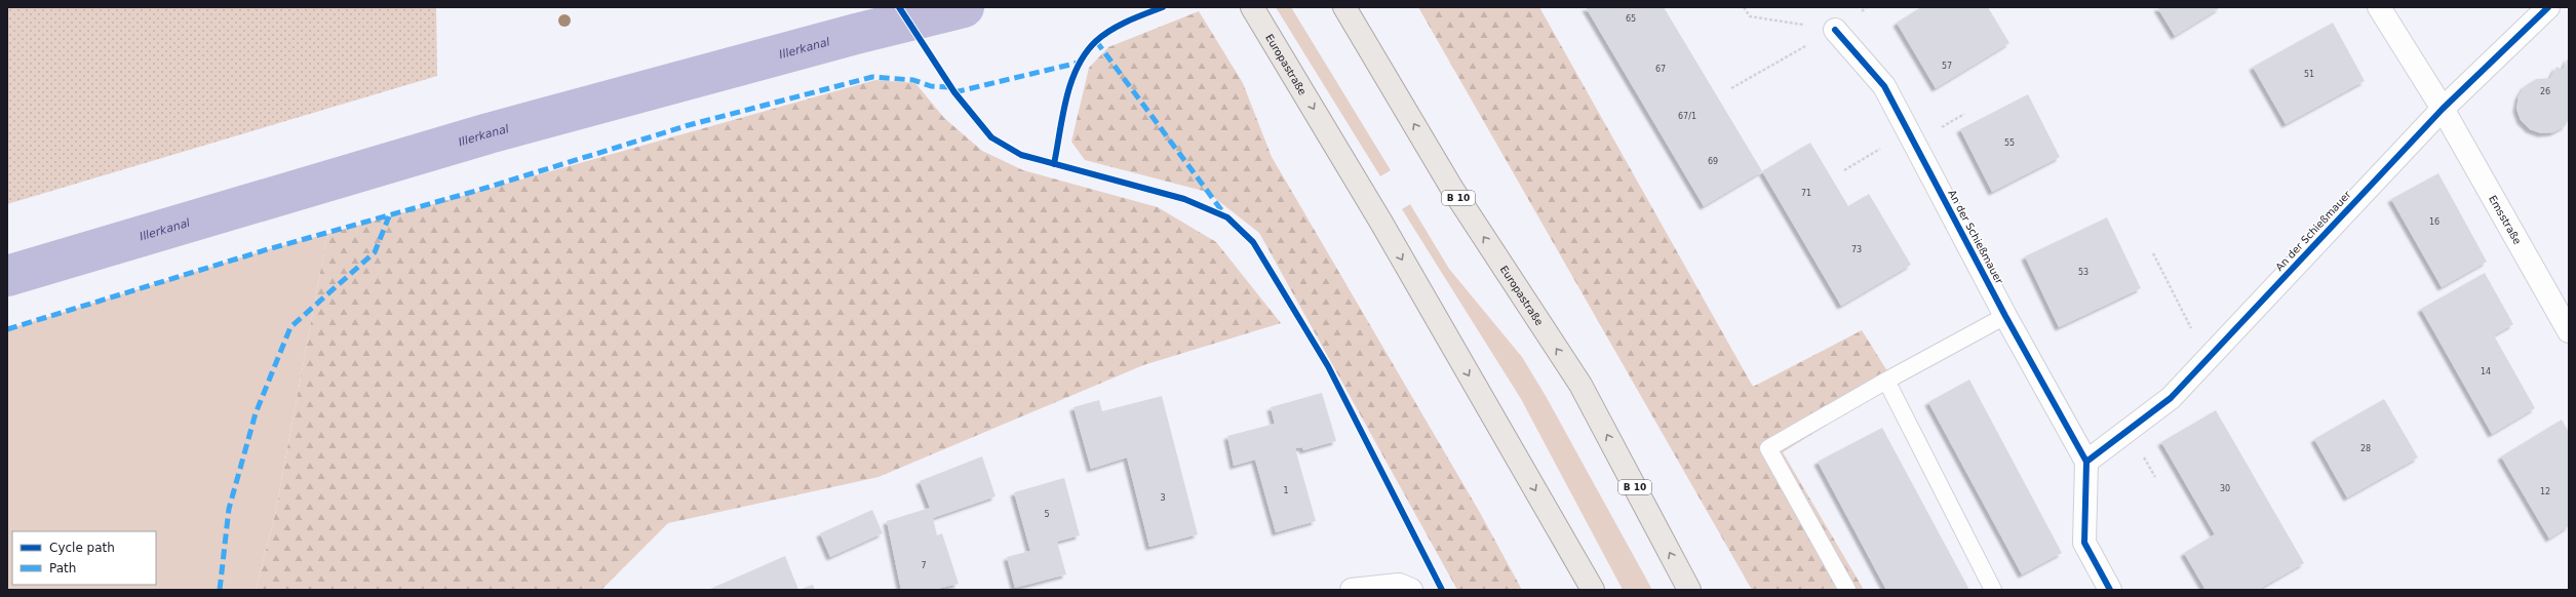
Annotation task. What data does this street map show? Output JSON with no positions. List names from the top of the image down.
{
  "streets": {
    "main road": ["Europastraße", "B 10"],
    "street": ["Emsstraße", "An der Schießmauer"]
  },
  "crossings": [
    ["Emsstraße", "An der Schießmauer"]
  ],
  "water": ["Illerkanal"],
  "house_numbers": [
    "65",
    "57",
    "67",
    "51",
    "26",
    "67/1",
    "55",
    "69",
    "71",
    "16",
    "73",
    "53",
    "14",
    "28",
    "30",
    "1",
    "12",
    "3",
    "5",
    "7"
  ],
  "legend": ["Cycle path", "Path"]
}
